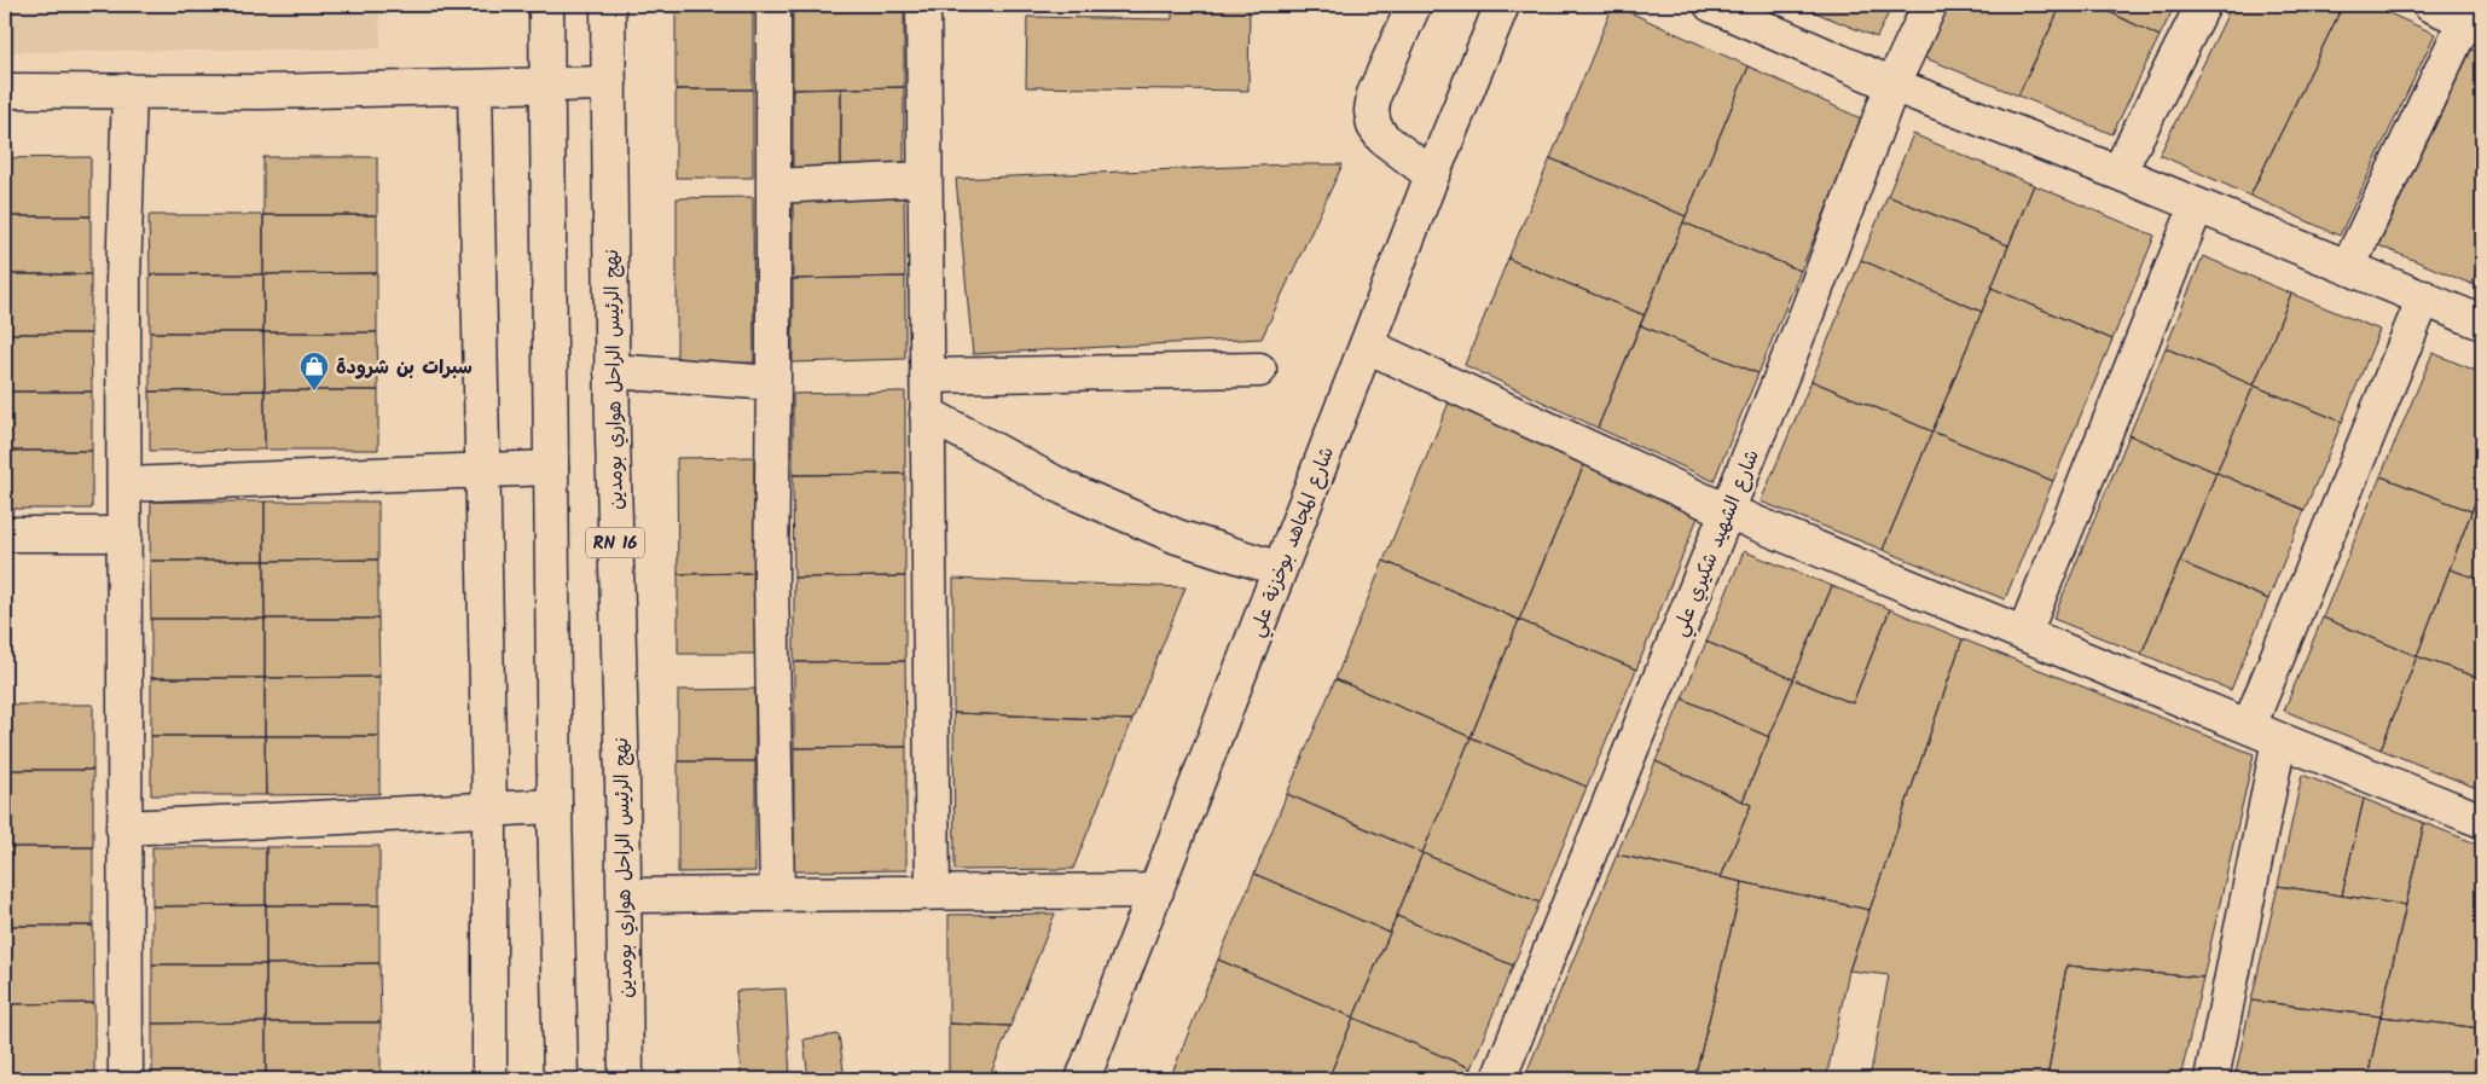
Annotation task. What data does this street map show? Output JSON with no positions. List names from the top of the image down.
{
  "streets": {
    "street": [
      "نهج الرئيس الراحل هواري بومدين",
      "شارع المجاهد بوخزنة علي",
      "RN 16",
      "شارع الشهيد شكيري علي"
    ]
  },
  "places": {
    "shop": ["سبرات بن شرودة"]
  }
}
